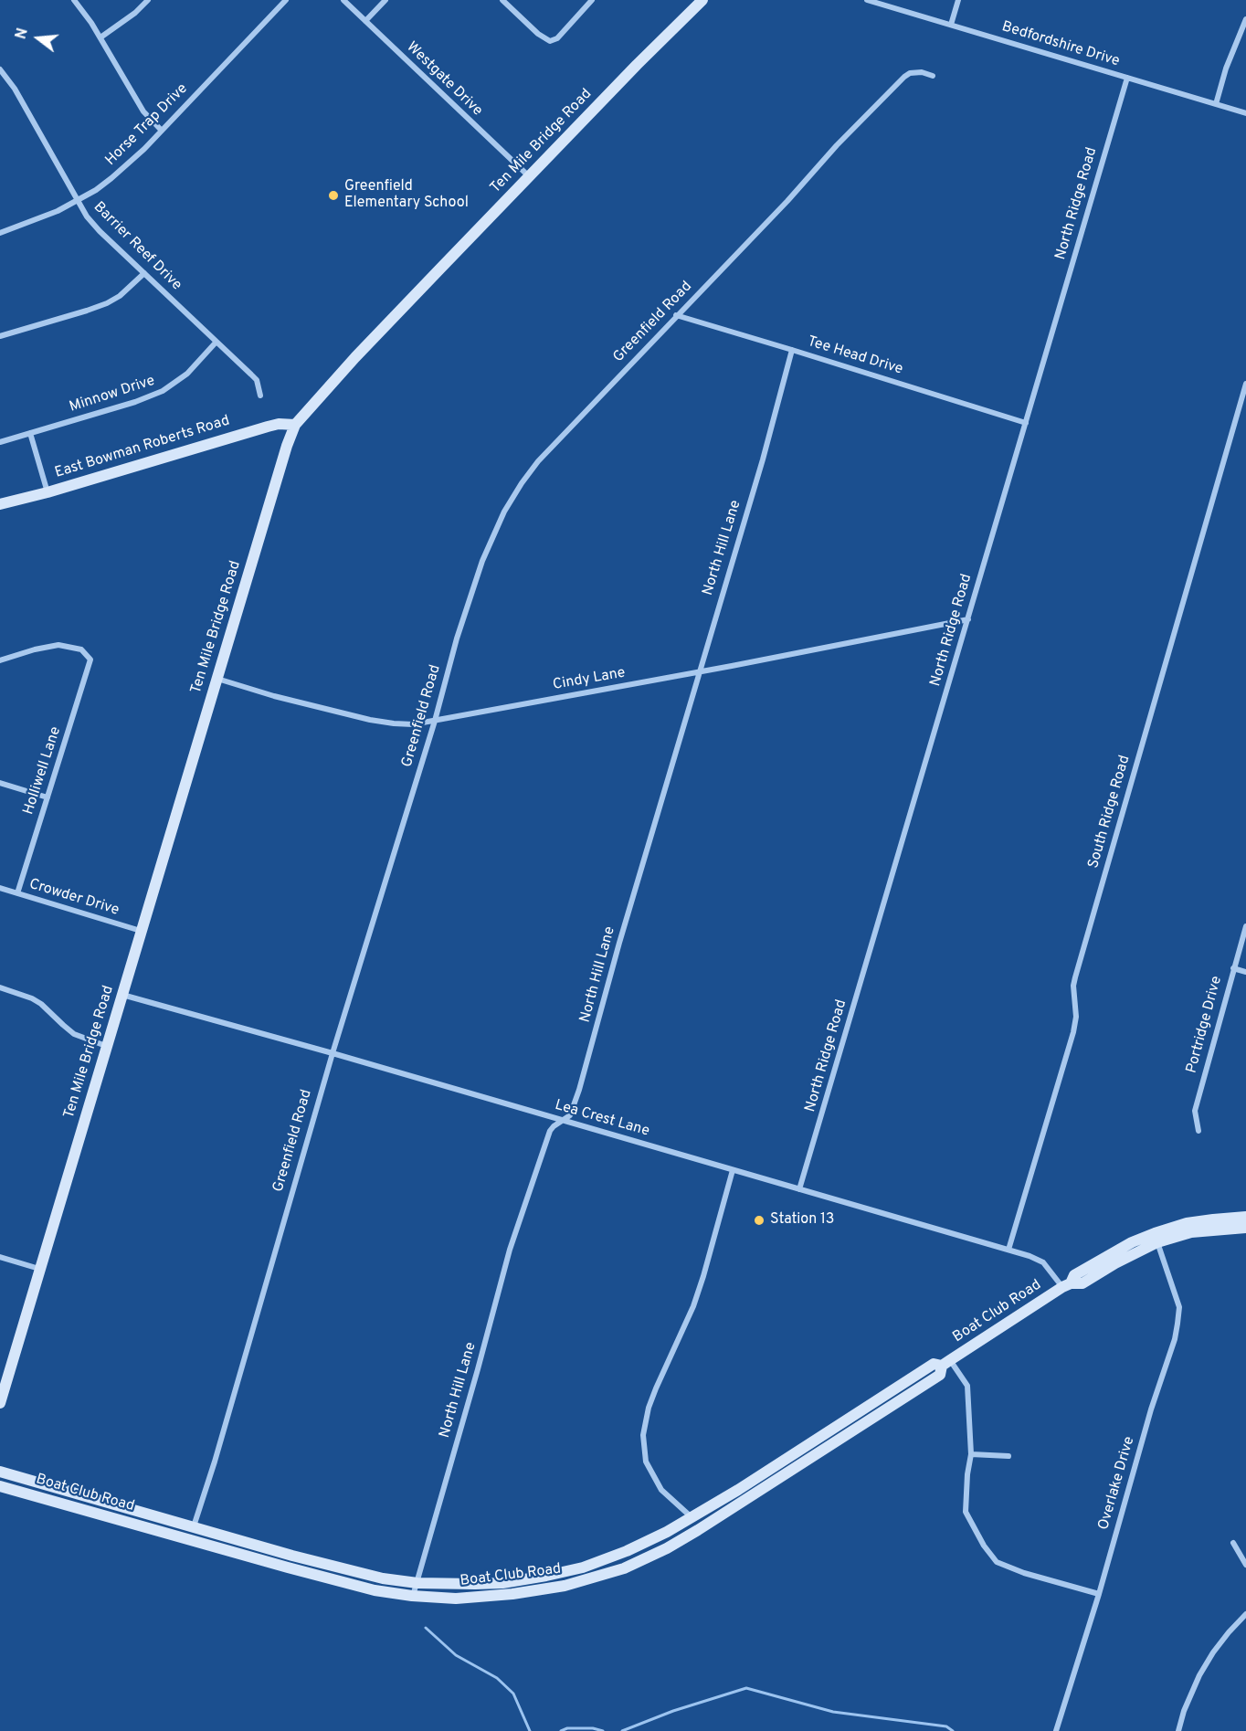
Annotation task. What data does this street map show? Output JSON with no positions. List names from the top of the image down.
{
  "streets": {
    "main road": ["Ten Mile Bridge Road", "East Bowman Roberts Road", "Boat Club Road"],
    "street": [
      "Bedfordshire Drive",
      "Westgate Drive",
      "Horse Trap Drive",
      "North Ridge Road",
      "Barrier Reef Drive",
      "Greenfield Road",
      "Tee Head Drive",
      "Minnow Drive",
      "North Hill Lane",
      "Cindy Lane",
      "Holliwell Lane",
      "South Ridge Road",
      "Crowder Drive",
      "Portridge Drive",
      "Lea Crest Lane",
      "Overlake Drive"
    ]
  },
  "crossings": [
    ["Bedfordshire Drive", "North Ridge Road"],
    ["Westgate Drive", "Ten Mile Bridge Road"],
    ["Horse Trap Drive", "Barrier Reef Drive"],
    ["Ten Mile Bridge Road", "East Bowman Roberts Road"],
    ["Ten Mile Bridge Road", "Cindy Lane"],
    ["Ten Mile Bridge Road", "Crowder Drive"],
    ["Ten Mile Bridge Road", "Lea Crest Lane"],
    ["North Ridge Road", "Tee Head Drive"],
    ["North Ridge Road", "Cindy Lane"],
    ["North Ridge Road", "Lea Crest Lane"],
    ["Barrier Reef Drive", "Minnow Drive"],
    ["Greenfield Road", "Tee Head Drive"],
    ["Greenfield Road", "Cindy Lane"],
    ["Greenfield Road", "Lea Crest Lane"],
    ["Greenfield Road", "Boat Club Road"],
    ["Tee Head Drive", "North Hill Lane"],
    ["North Hill Lane", "Cindy Lane"],
    ["North Hill Lane", "Lea Crest Lane"],
    ["North Hill Lane", "Boat Club Road"],
    ["Holliwell Lane", "Crowder Drive"],
    ["South Ridge Road", "Lea Crest Lane"],
    ["Lea Crest Lane", "Boat Club Road"],
    ["Boat Club Road", "Overlake Drive"]
  ],
  "places": ["Greenfield Elementary School", "Station 13"],
  "north": "left"
}
